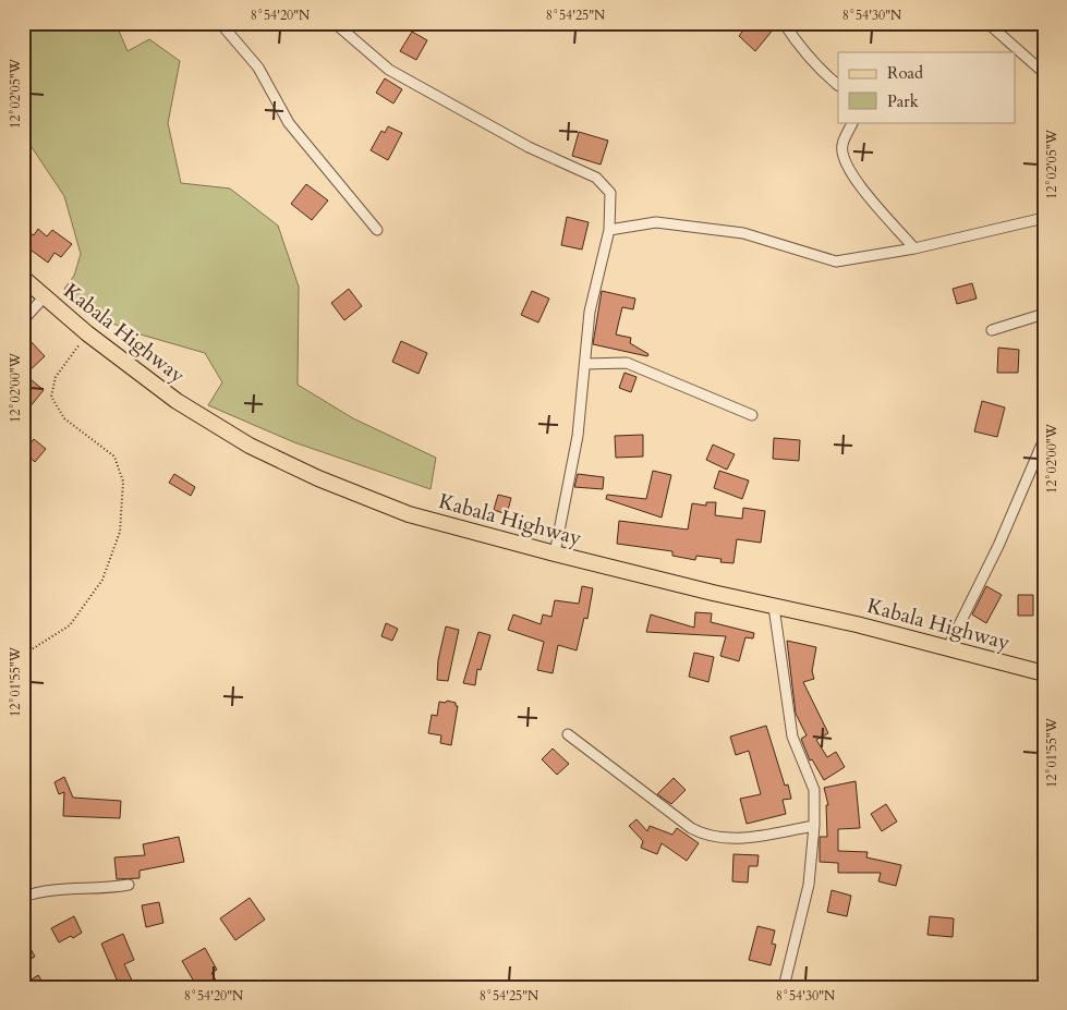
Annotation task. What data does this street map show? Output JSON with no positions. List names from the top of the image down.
{
  "streets": {
    "main road": ["Kabala Highway"]
  },
  "legend": ["Road", "Park"],
  "coordinates": [
    "8°54'20\"N",
    "8°54'25\"N",
    "8°54'30\"N",
    "12°02'05\"W",
    "12°02'00\"W",
    "12°01'55\"W"
  ]
}
